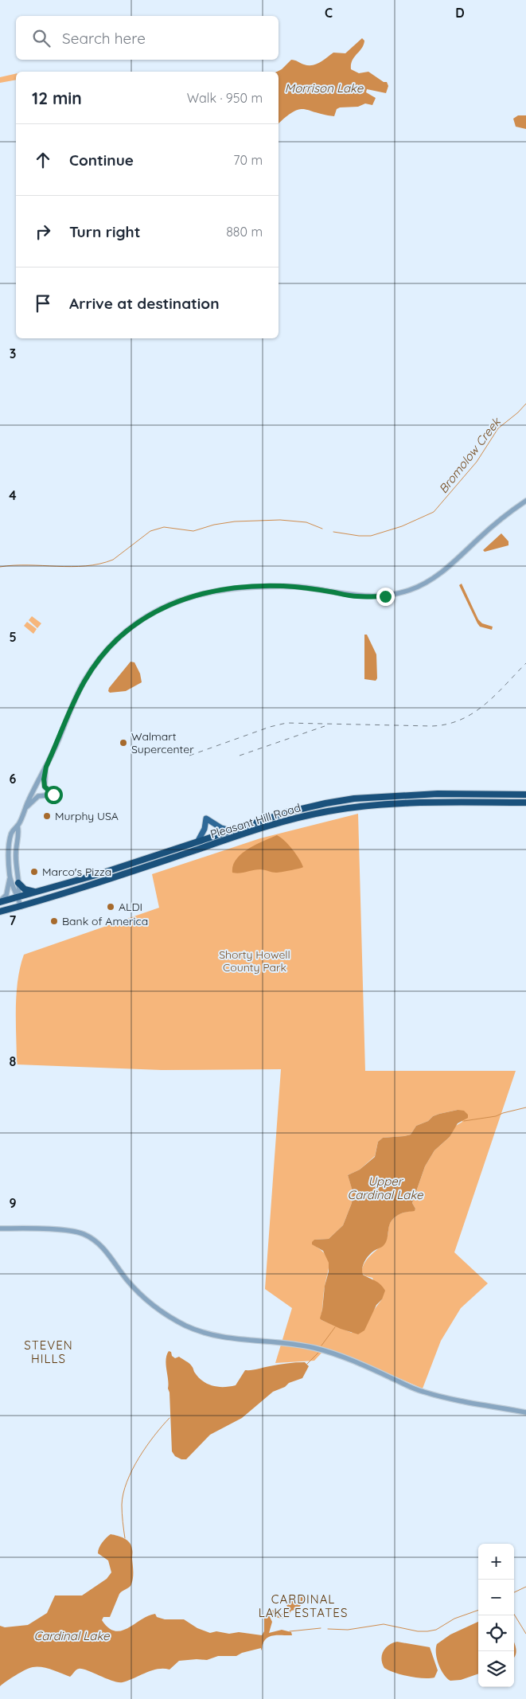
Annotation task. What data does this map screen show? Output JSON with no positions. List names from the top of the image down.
{
  "streets": {
    "highway": ["Pleasant Hill Road"]
  },
  "districts": ["STEVEN HILLS", "CARDINAL LAKE ESTATES"],
  "water": [
    "Morrison Lake",
    "Bromolow Creek",
    "Upper Cardinal Lake",
    "Cardinal Lake"
  ],
  "parks": ["Shorty Howell County Park"],
  "places": [
    "Walmart Supercenter",
    "Murphy USA",
    "Marco's Pizza",
    "ALDI",
    "Bank of America"
  ],
  "page": {
    "search": "Search here",
    "heading": ["12 min", "Walk · 950 m"],
    "list": [
      ["Continue", "70 m"],
      ["Turn right", "880 m"],
      "Arrive at destination"
    ],
    "map_buttons": ["+", "−"]
  },
  "grid": {
    "columns": ["C", "D"],
    "rows": [
      "3",
      "4",
      "5",
      "6",
      "7",
      "8",
      "9"
    ]
  }
}
